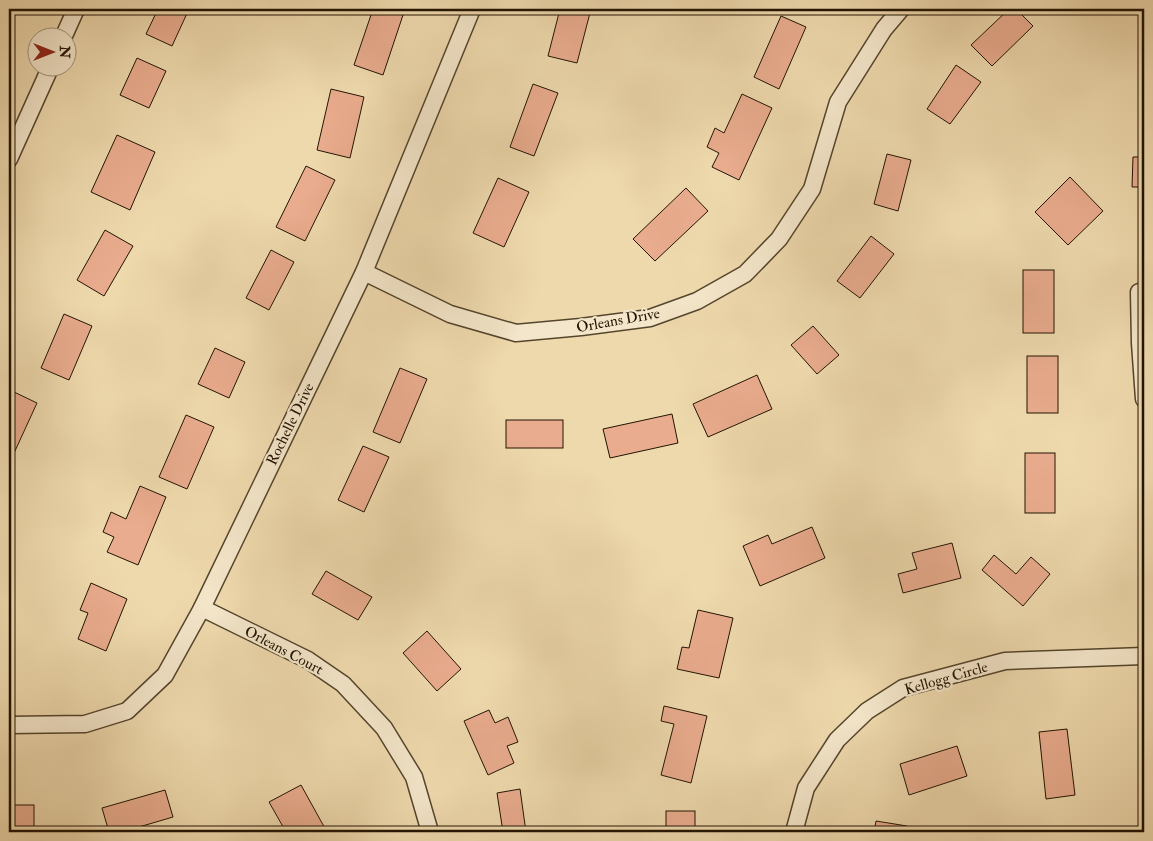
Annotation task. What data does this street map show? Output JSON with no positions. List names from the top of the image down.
{
  "streets": {
    "street": [
      "Orleans Drive",
      "Rochelle Drive",
      "Orleans Court",
      "Kellogg Circle"
    ]
  },
  "crossings": [
    ["Orleans Drive", "Rochelle Drive"],
    ["Rochelle Drive", "Orleans Court"]
  ],
  "north": "right"
}
